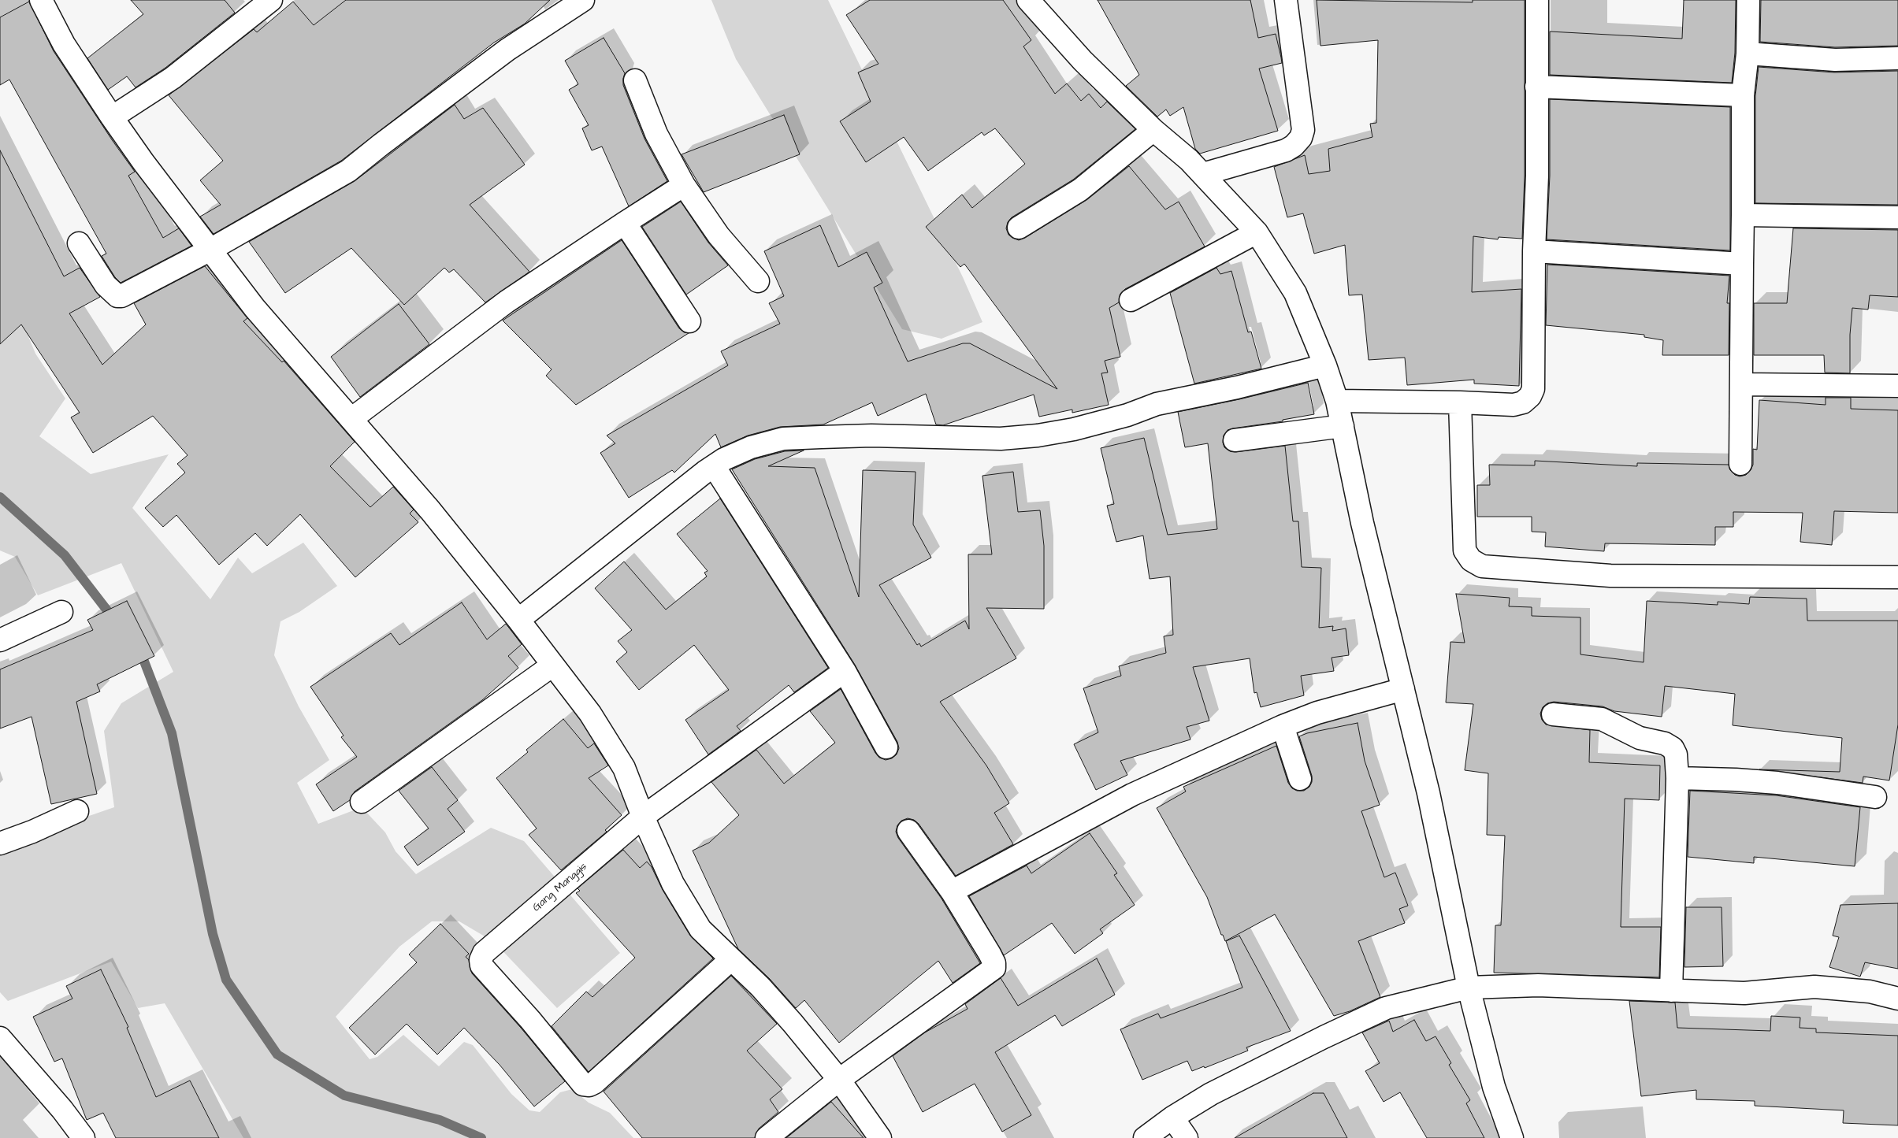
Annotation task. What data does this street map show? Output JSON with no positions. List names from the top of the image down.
{
  "streets": {
    "street": ["Gang Manggis"]
  }
}
